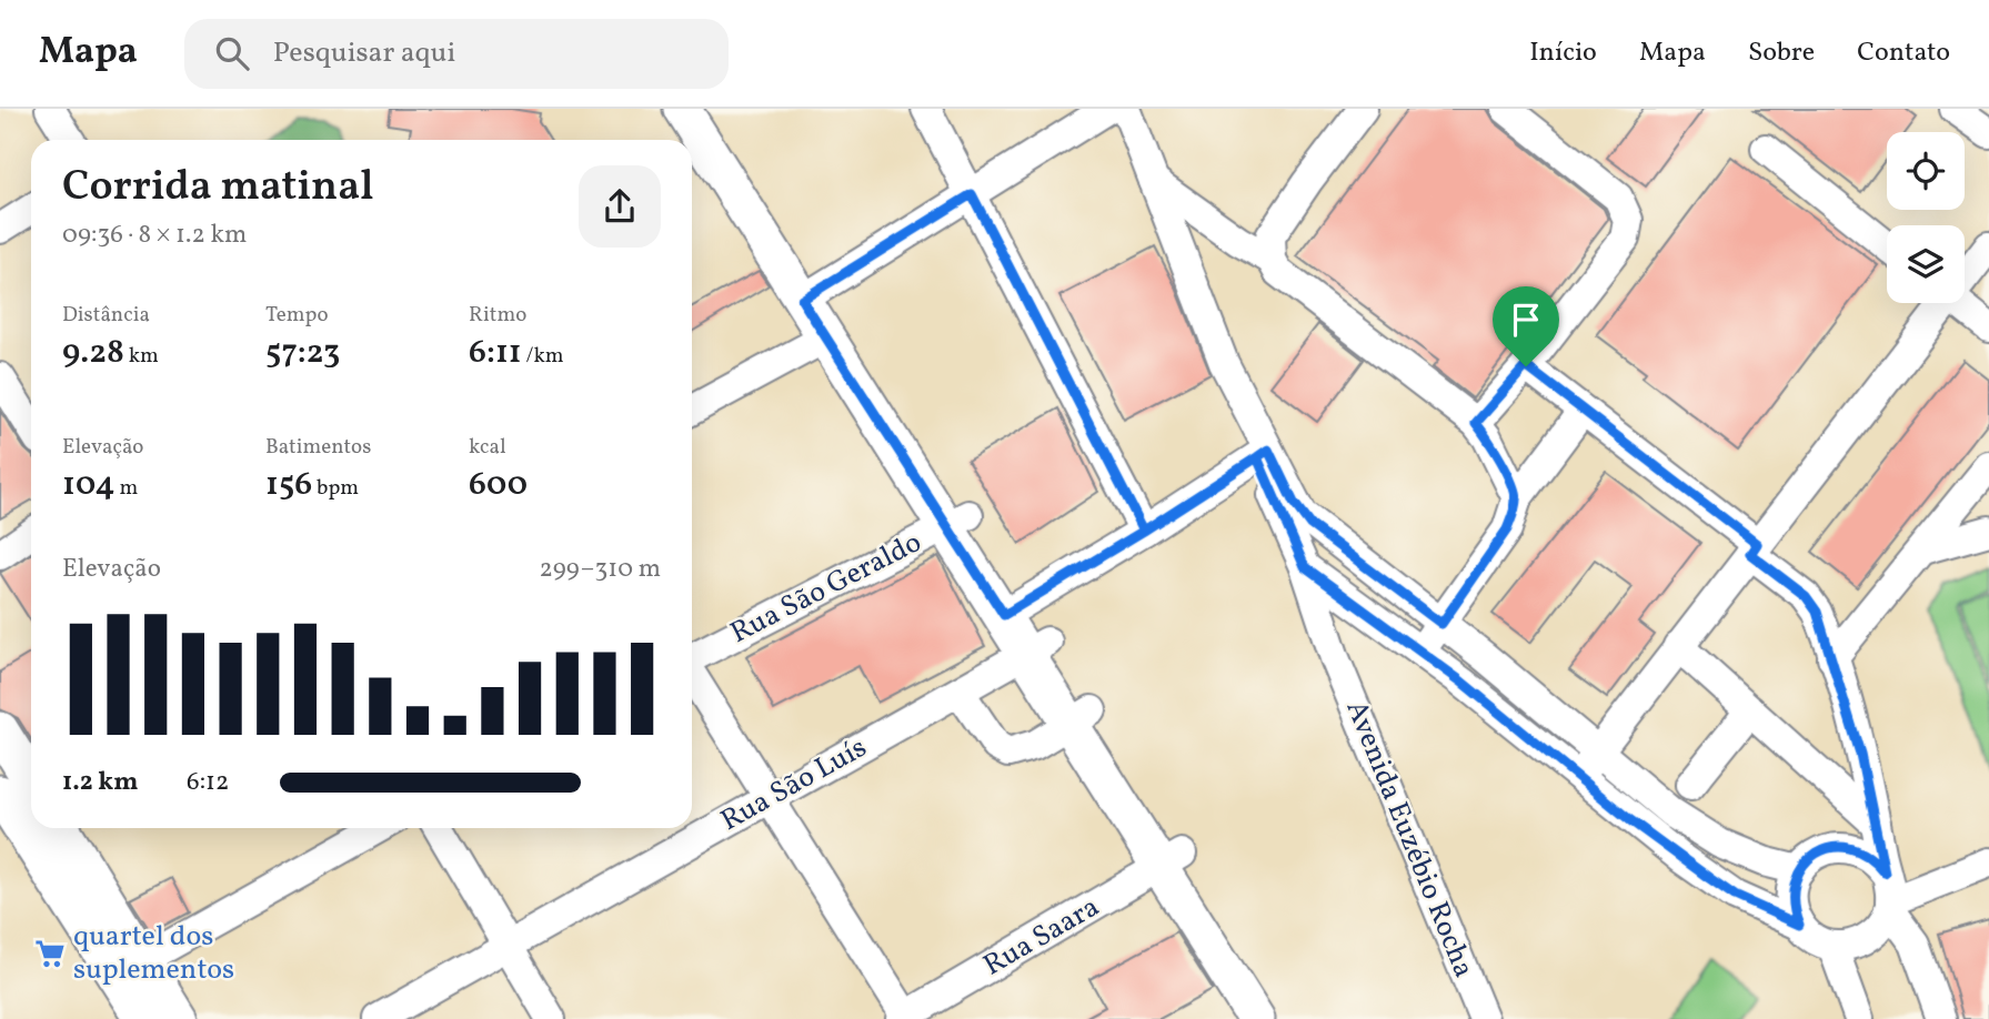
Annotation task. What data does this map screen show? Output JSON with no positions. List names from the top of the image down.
{
  "streets": {
    "street": [
      "Rua São Geraldo",
      "Rua São Luís",
      "Avenida Euzébio Rocha",
      "Rua Saara"
    ]
  },
  "places": {
    "supermarket": ["quartel dos suplementos"]
  },
  "page": {
    "header": "Mapa",
    "search": "Pesquisar aqui",
    "nav": [
      "Início",
      "Mapa",
      "Sobre",
      "Contato"
    ],
    "heading": ["Corrida matinal", "09:36 · 8 × 1.2 km"],
    "stats": [
      ["Distância", "9.28 km"],
      ["Tempo", "57:23"],
      ["Ritmo", "6:11 /km"],
      ["Elevação", "104 m"],
      ["Batimentos", "156 bpm"],
      ["kcal", "600"]
    ],
    "chart": ["Elevação", "299–310 m"],
    "list": [
      {
        "name": "1.2 km",
        "note": "6:12"
      }
    ]
  }
}
